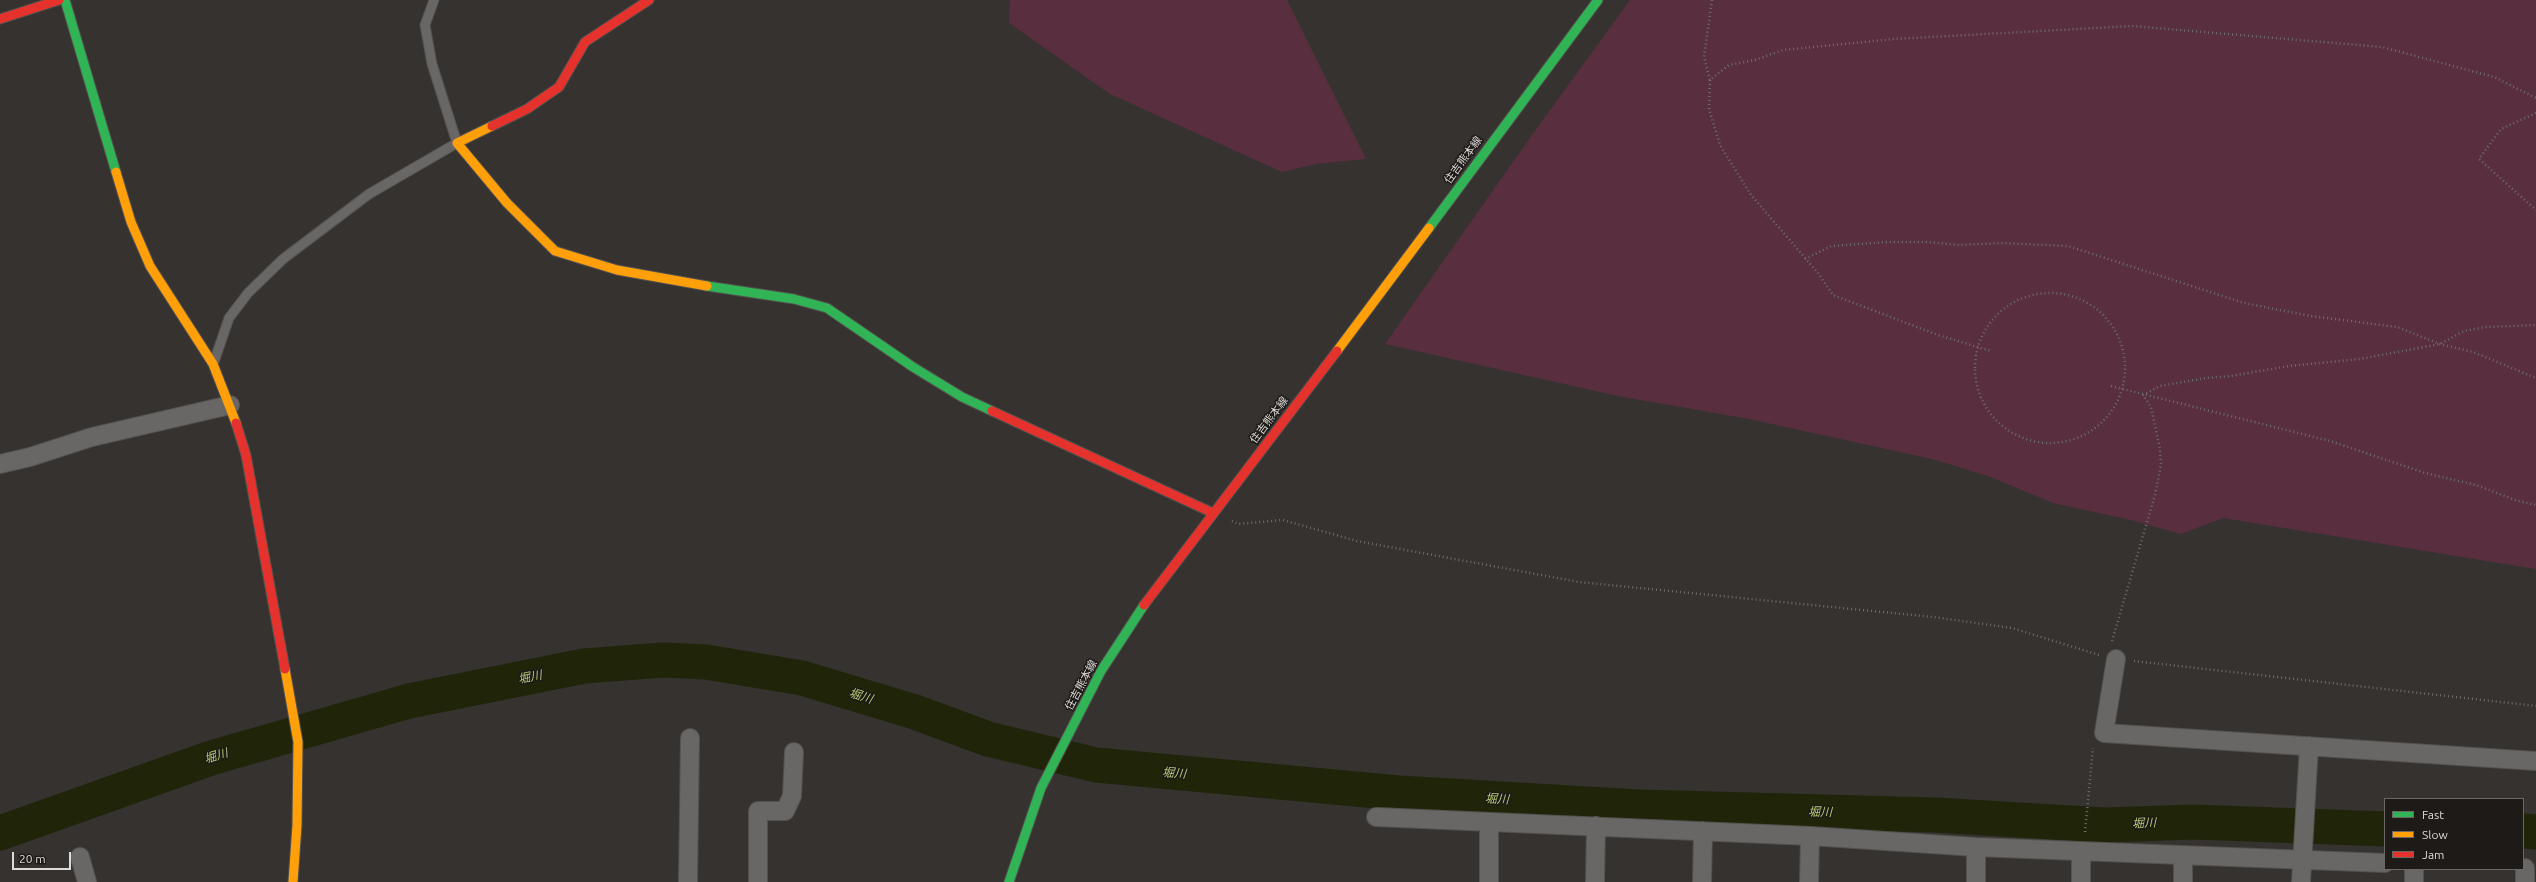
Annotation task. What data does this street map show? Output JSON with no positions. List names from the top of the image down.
{
  "streets": {
    "street": ["住吉熊本線"]
  },
  "water": ["堀川"],
  "legend": ["Fast", "Slow", "Jam"],
  "scale_bar": "20 m"
}
